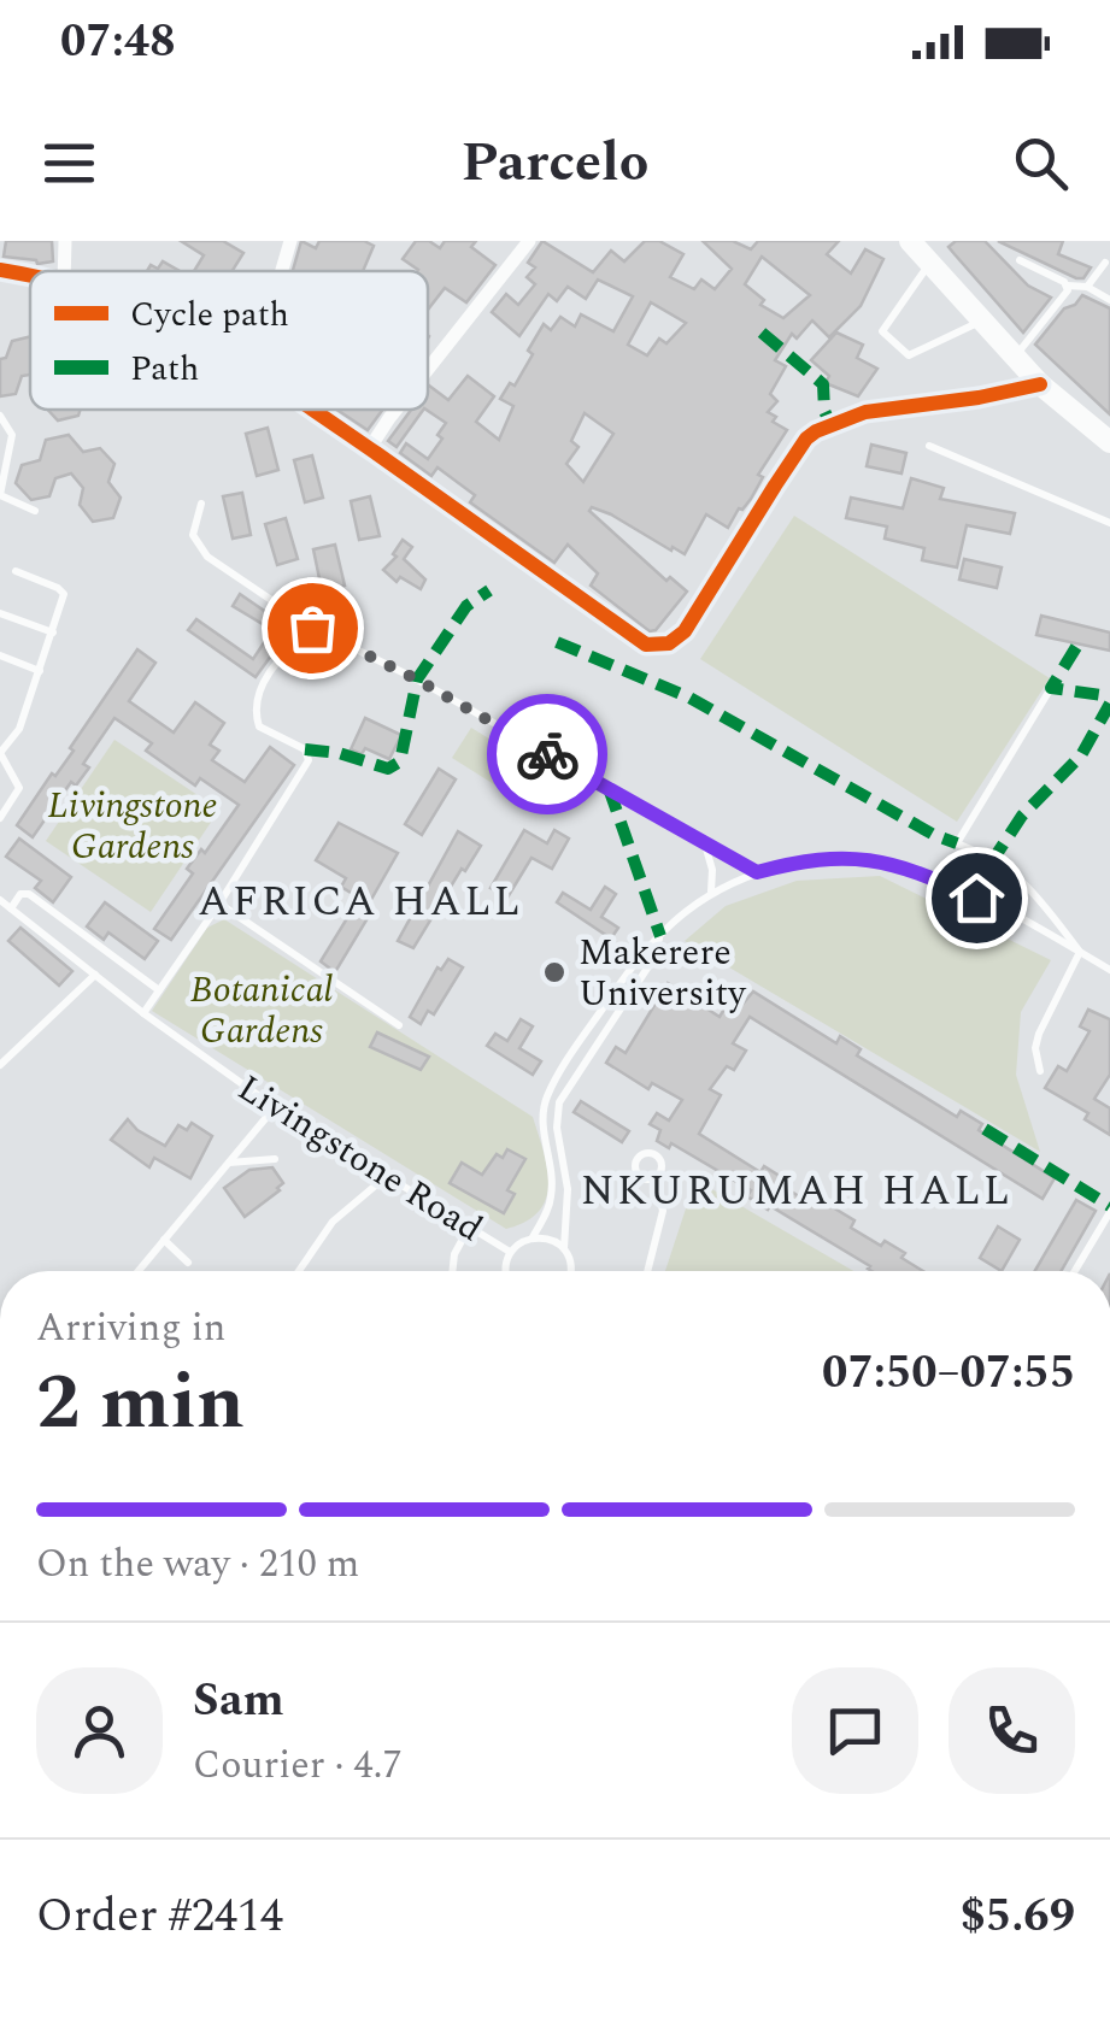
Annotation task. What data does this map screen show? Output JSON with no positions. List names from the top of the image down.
{
  "streets": {
    "lane": ["Livingstone Road"]
  },
  "districts": ["AFRICA HALL", "NKURUMAH HALL"],
  "parks": ["Livingstone Gardens", "Botanical Gardens"],
  "places": ["Makerere University"],
  "legend": ["Cycle path", "Path"],
  "page": {
    "status": "07:48",
    "header": "Parcelo",
    "heading": ["2 min", "Arriving in", "07:50–07:55"],
    "panel": [
      "Sam",
      "Courier · 4.7",
      "Order #2414",
      "$5.69"
    ],
    "bar": "On the way · 210 m"
  }
}
